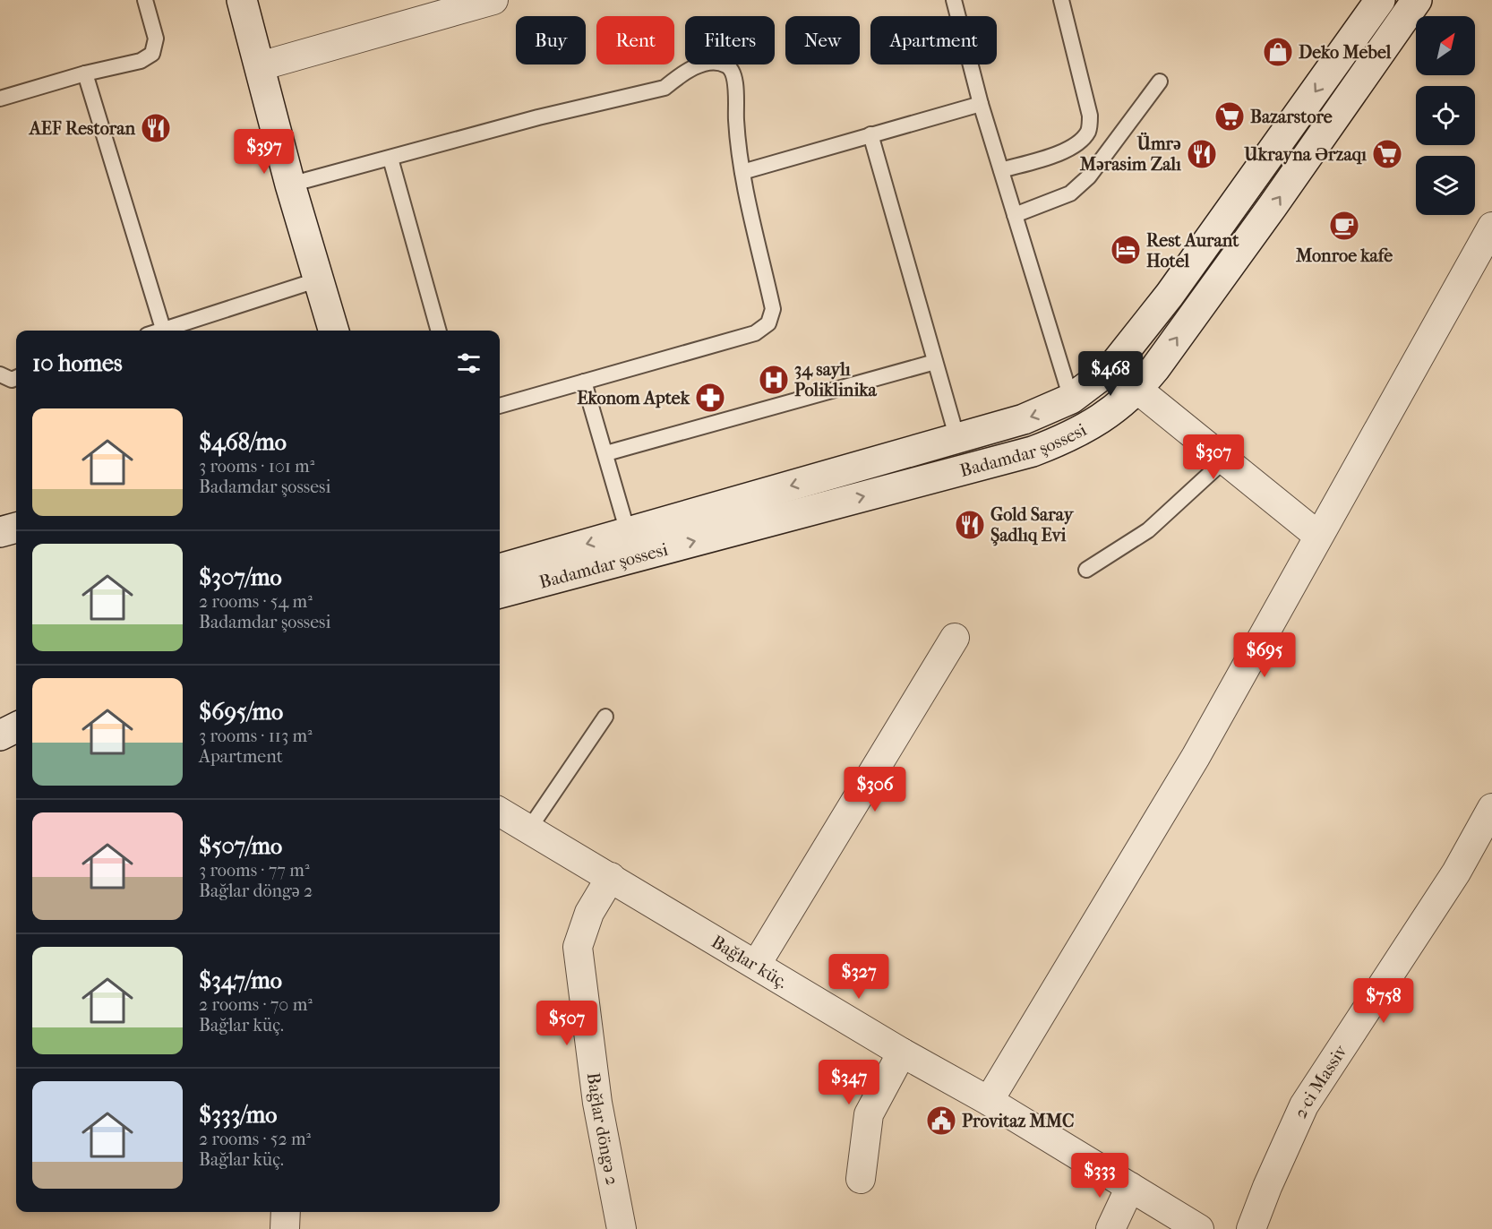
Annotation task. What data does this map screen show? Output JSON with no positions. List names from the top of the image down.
{
  "streets": {
    "main road": ["Badamdar şossesi"],
    "street": ["Bağlar küç.", "2-ci Massiv", "Bağlar döngə 2"]
  },
  "crossings": [
    ["Bağlar küç.", "Bağlar döngə 2"]
  ],
  "places": {
    "shop": ["Deko Mebel"],
    "supermarket": ["Bazarstore", "Ukrayna Ərzaqı"],
    "restaurant": ["AEF Restoran", "Ümrə Mərasim Zalı", "Gold Saray Şadlıq Evi"],
    "cafe": ["Monroe kafe"],
    "hotel": ["Rest Aurant Hotel"],
    "hospital": ["34 saylı Poliklinika"],
    "pharmacy": ["Ekonom Aptek"],
    "public building": ["Provitaz MMC"]
  },
  "north": "top right",
  "page": {
    "chip": [
      "Buy",
      "Rent",
      "Filters",
      "New",
      "Apartment"
    ],
    "price": [
      "$397",
      "$468",
      "$307",
      "$695",
      "$306",
      "$327",
      "$758",
      "$507",
      "$347",
      "$333"
    ],
    "heading": "10 homes",
    "list": [
      {
        "name": "$468/mo",
        "note": "3 rooms · 101 m² · Badamdar şossesi"
      },
      {
        "name": "$307/mo",
        "note": "2 rooms · 54 m² · Badamdar şossesi"
      },
      {
        "name": "$695/mo",
        "note": "3 rooms · 113 m² · Apartment"
      },
      {
        "name": "$507/mo",
        "note": "3 rooms · 77 m² · Bağlar döngə 2"
      },
      {
        "name": "$347/mo",
        "note": "2 rooms · 70 m² · Bağlar küç."
      },
      {
        "name": "$333/mo",
        "note": "2 rooms · 52 m² · Bağlar küç."
      }
    ]
  }
}
